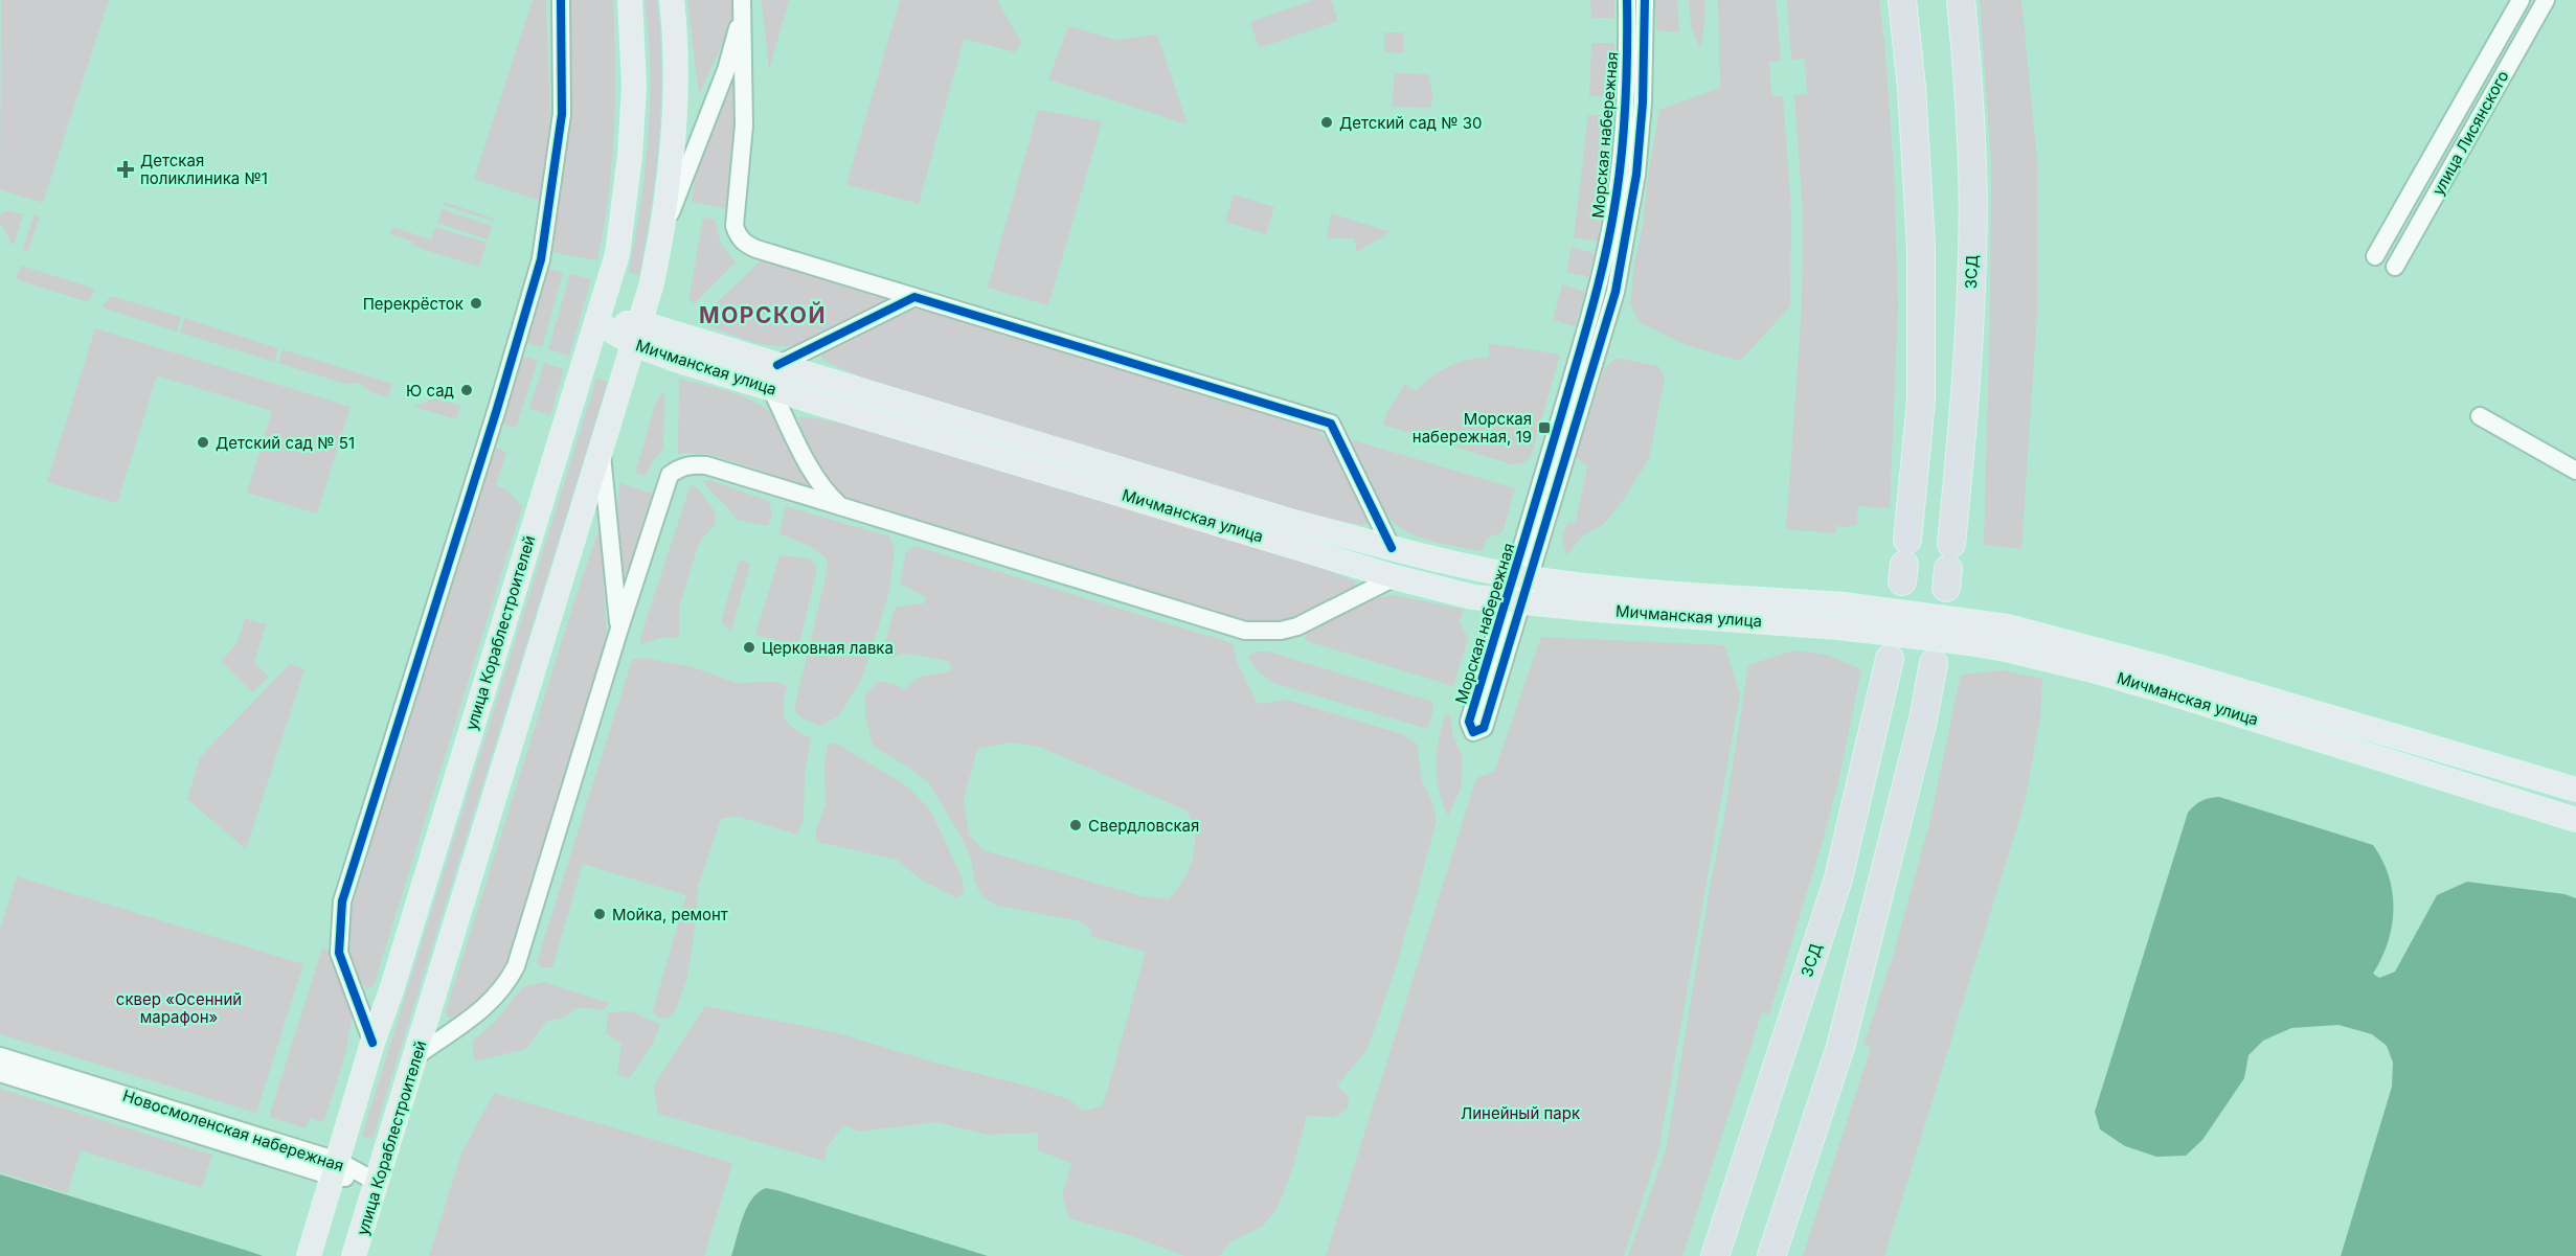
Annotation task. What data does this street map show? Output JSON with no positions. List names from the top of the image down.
{
  "streets": {
    "highway": ["ЗСД"],
    "main road": ["Мичманская улица", "улица Кораблестроителей"],
    "street": ["улица Лисянского", "Морская набережная", "Новосмоленская набережная"]
  },
  "crossings": [
    ["Морская набережная", "Мичманская улица"],
    ["Мичманская улица", "улица Кораблестроителей"],
    ["улица Кораблестроителей", "Новосмоленская набережная"]
  ],
  "districts": ["МОРСКОЙ"],
  "parks": ["сквер «Осенний марафон»", "Линейный парк"],
  "places": {
    "other": [
      "Детский сад № 30",
      "Перекрёсток",
      "Ю сад",
      "Детский сад № 51",
      "Церковная лавка",
      "Свердловская",
      "Мойка, ремонт"
    ],
    "health": ["Детская поликлиника №1"],
    "transit": ["Морская набережная, 19"]
  }
}
